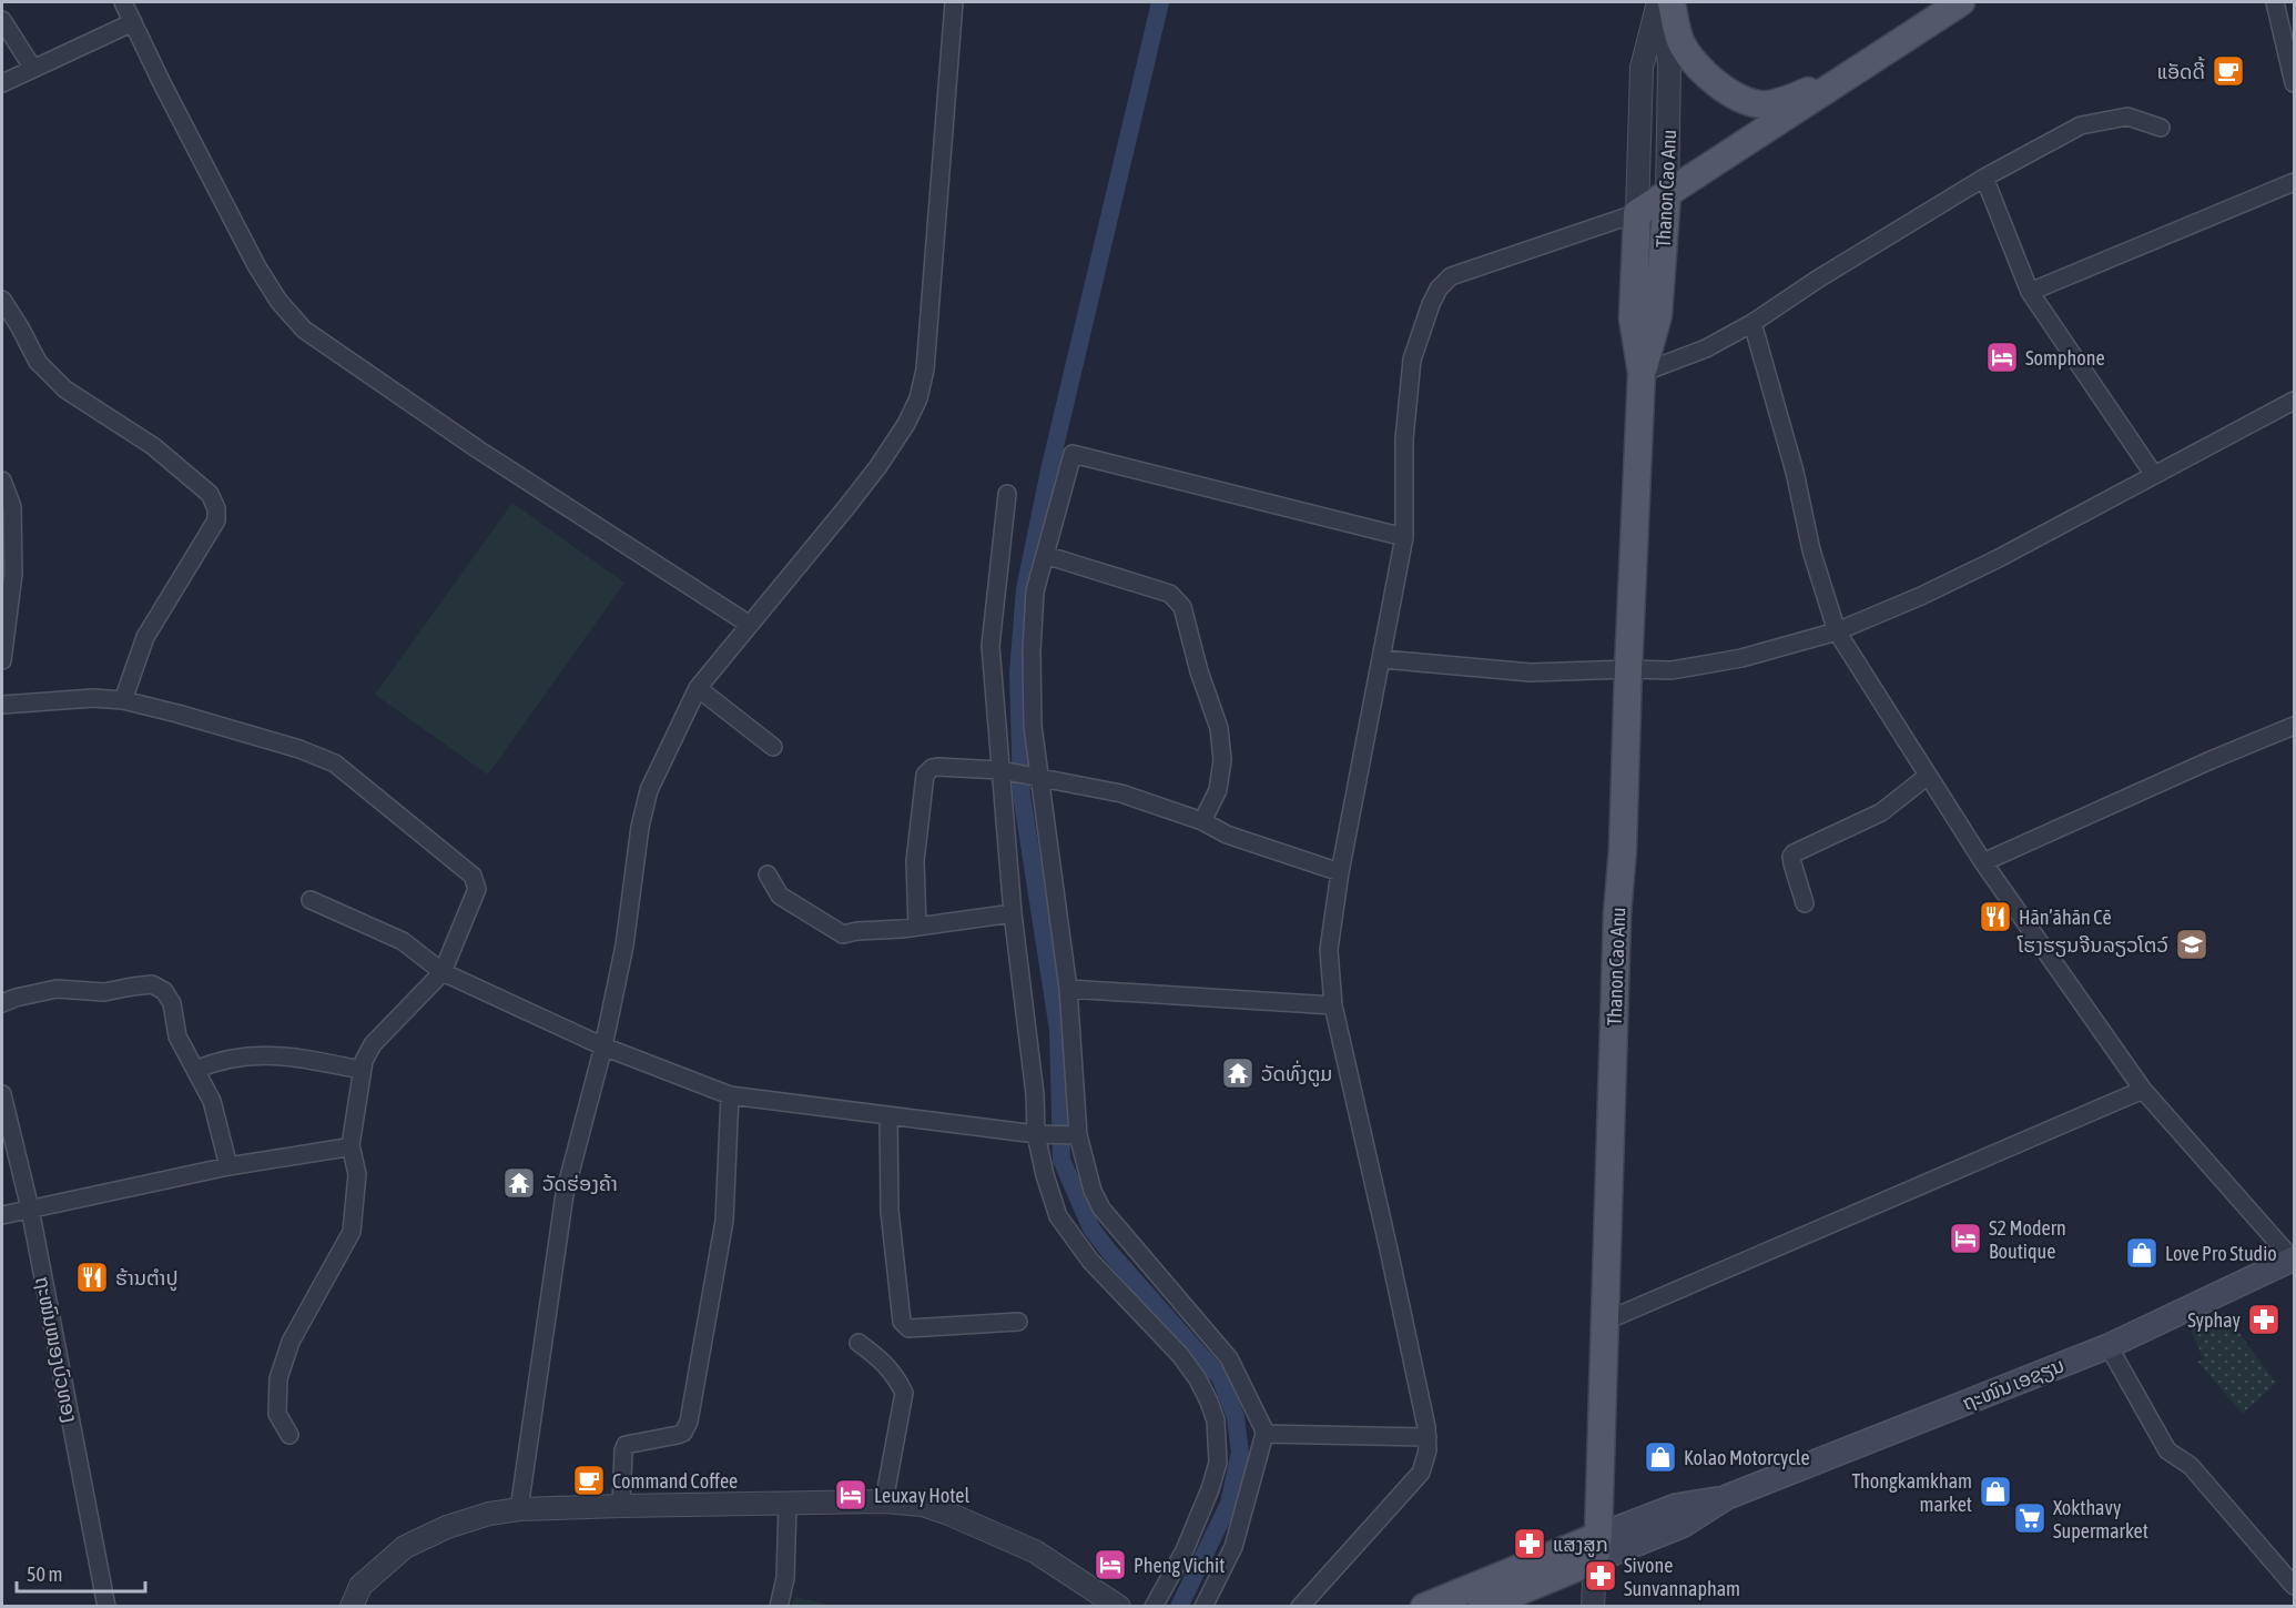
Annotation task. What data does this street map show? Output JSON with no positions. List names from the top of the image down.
{
  "streets": {
    "main road": ["Thanon Cao Anu", "ຖະໜົນ ເອຊຽນ"],
    "street": ["ຖະໜົນໜອງບົວທອງ"]
  },
  "crossings": [
    ["Thanon Cao Anu", "ຖະໜົນ ເອຊຽນ"]
  ],
  "places": {
    "cafe": ["ແອັດດີ້", "Command Coffee"],
    "hotel": [
      "Somphone",
      "S2 Modern Boutique",
      "Leuxay Hotel",
      "Pheng Vichit"
    ],
    "restaurant": ["Hān’āhān Cē", "ຮ້ານຕຳປູ"],
    "school or university": ["ໂຮງຮຽນຈີນລຽວໂຕວ໌"],
    "temple": ["ວັດທົ່ງຕູມ", "ວັດຮ່ອງຄ້າ"],
    "shop": ["Love Pro Studio", "Kolao Motorcycle", "Thongkamkham market"],
    "pharmacy": ["Syphay", "ແສງສູກ", "Sivone Sunvannapham"],
    "supermarket": ["Xokthavy Supermarket"]
  },
  "scale_bar": "50 m"
}
